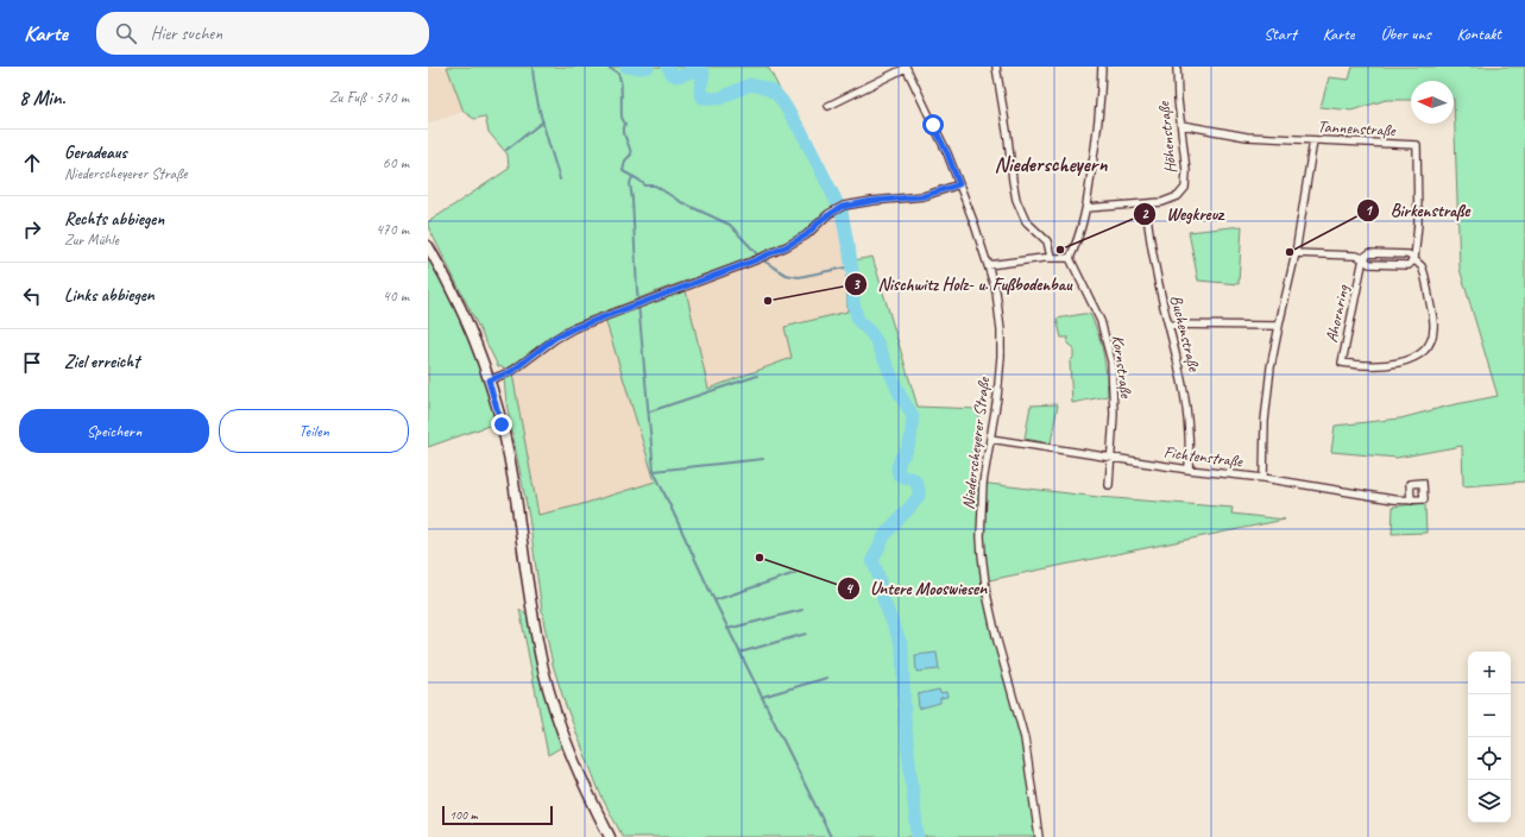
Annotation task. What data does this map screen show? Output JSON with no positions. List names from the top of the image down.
{
  "streets": {
    "street": [
      "Tannenstraße",
      "Höhenstraße",
      "Ahornring",
      "Buchenstraße",
      "Kornstraße",
      "Niederscheyerer Straße",
      "Fichtenstraße"
    ]
  },
  "crossings": [
    ["Tannenstraße", "Höhenstraße"],
    ["Tannenstraße", "Ahornring"],
    ["Höhenstraße", "Buchenstraße"],
    ["Buchenstraße", "Fichtenstraße"],
    ["Kornstraße", "Fichtenstraße"],
    ["Niederscheyerer Straße", "Fichtenstraße"]
  ],
  "districts": ["Niederscheyern"],
  "places": [
    "Wegkreuz",
    "Birkenstraße",
    "Nischwitz Holz- u. Fußbodenbau",
    "Untere Mooswiesen"
  ],
  "scale_bar": "100 m",
  "north": "left",
  "page": {
    "header": "Karte",
    "search": "Hier suchen",
    "nav": [
      "Start",
      "Karte",
      "Über uns",
      "Kontakt"
    ],
    "heading": ["8 Min.", "Zu Fuß · 570 m"],
    "list": [
      ["Geradeaus", "Niederscheyerer Straße", "60 m"],
      ["Rechts abbiegen", "Zur Mühle", "470 m"],
      ["Links abbiegen", "40 m"],
      "Ziel erreicht"
    ],
    "buttons": ["Speichern", "Teilen"],
    "map_buttons": ["+", "−"],
    "scale": "100 m"
  }
}
